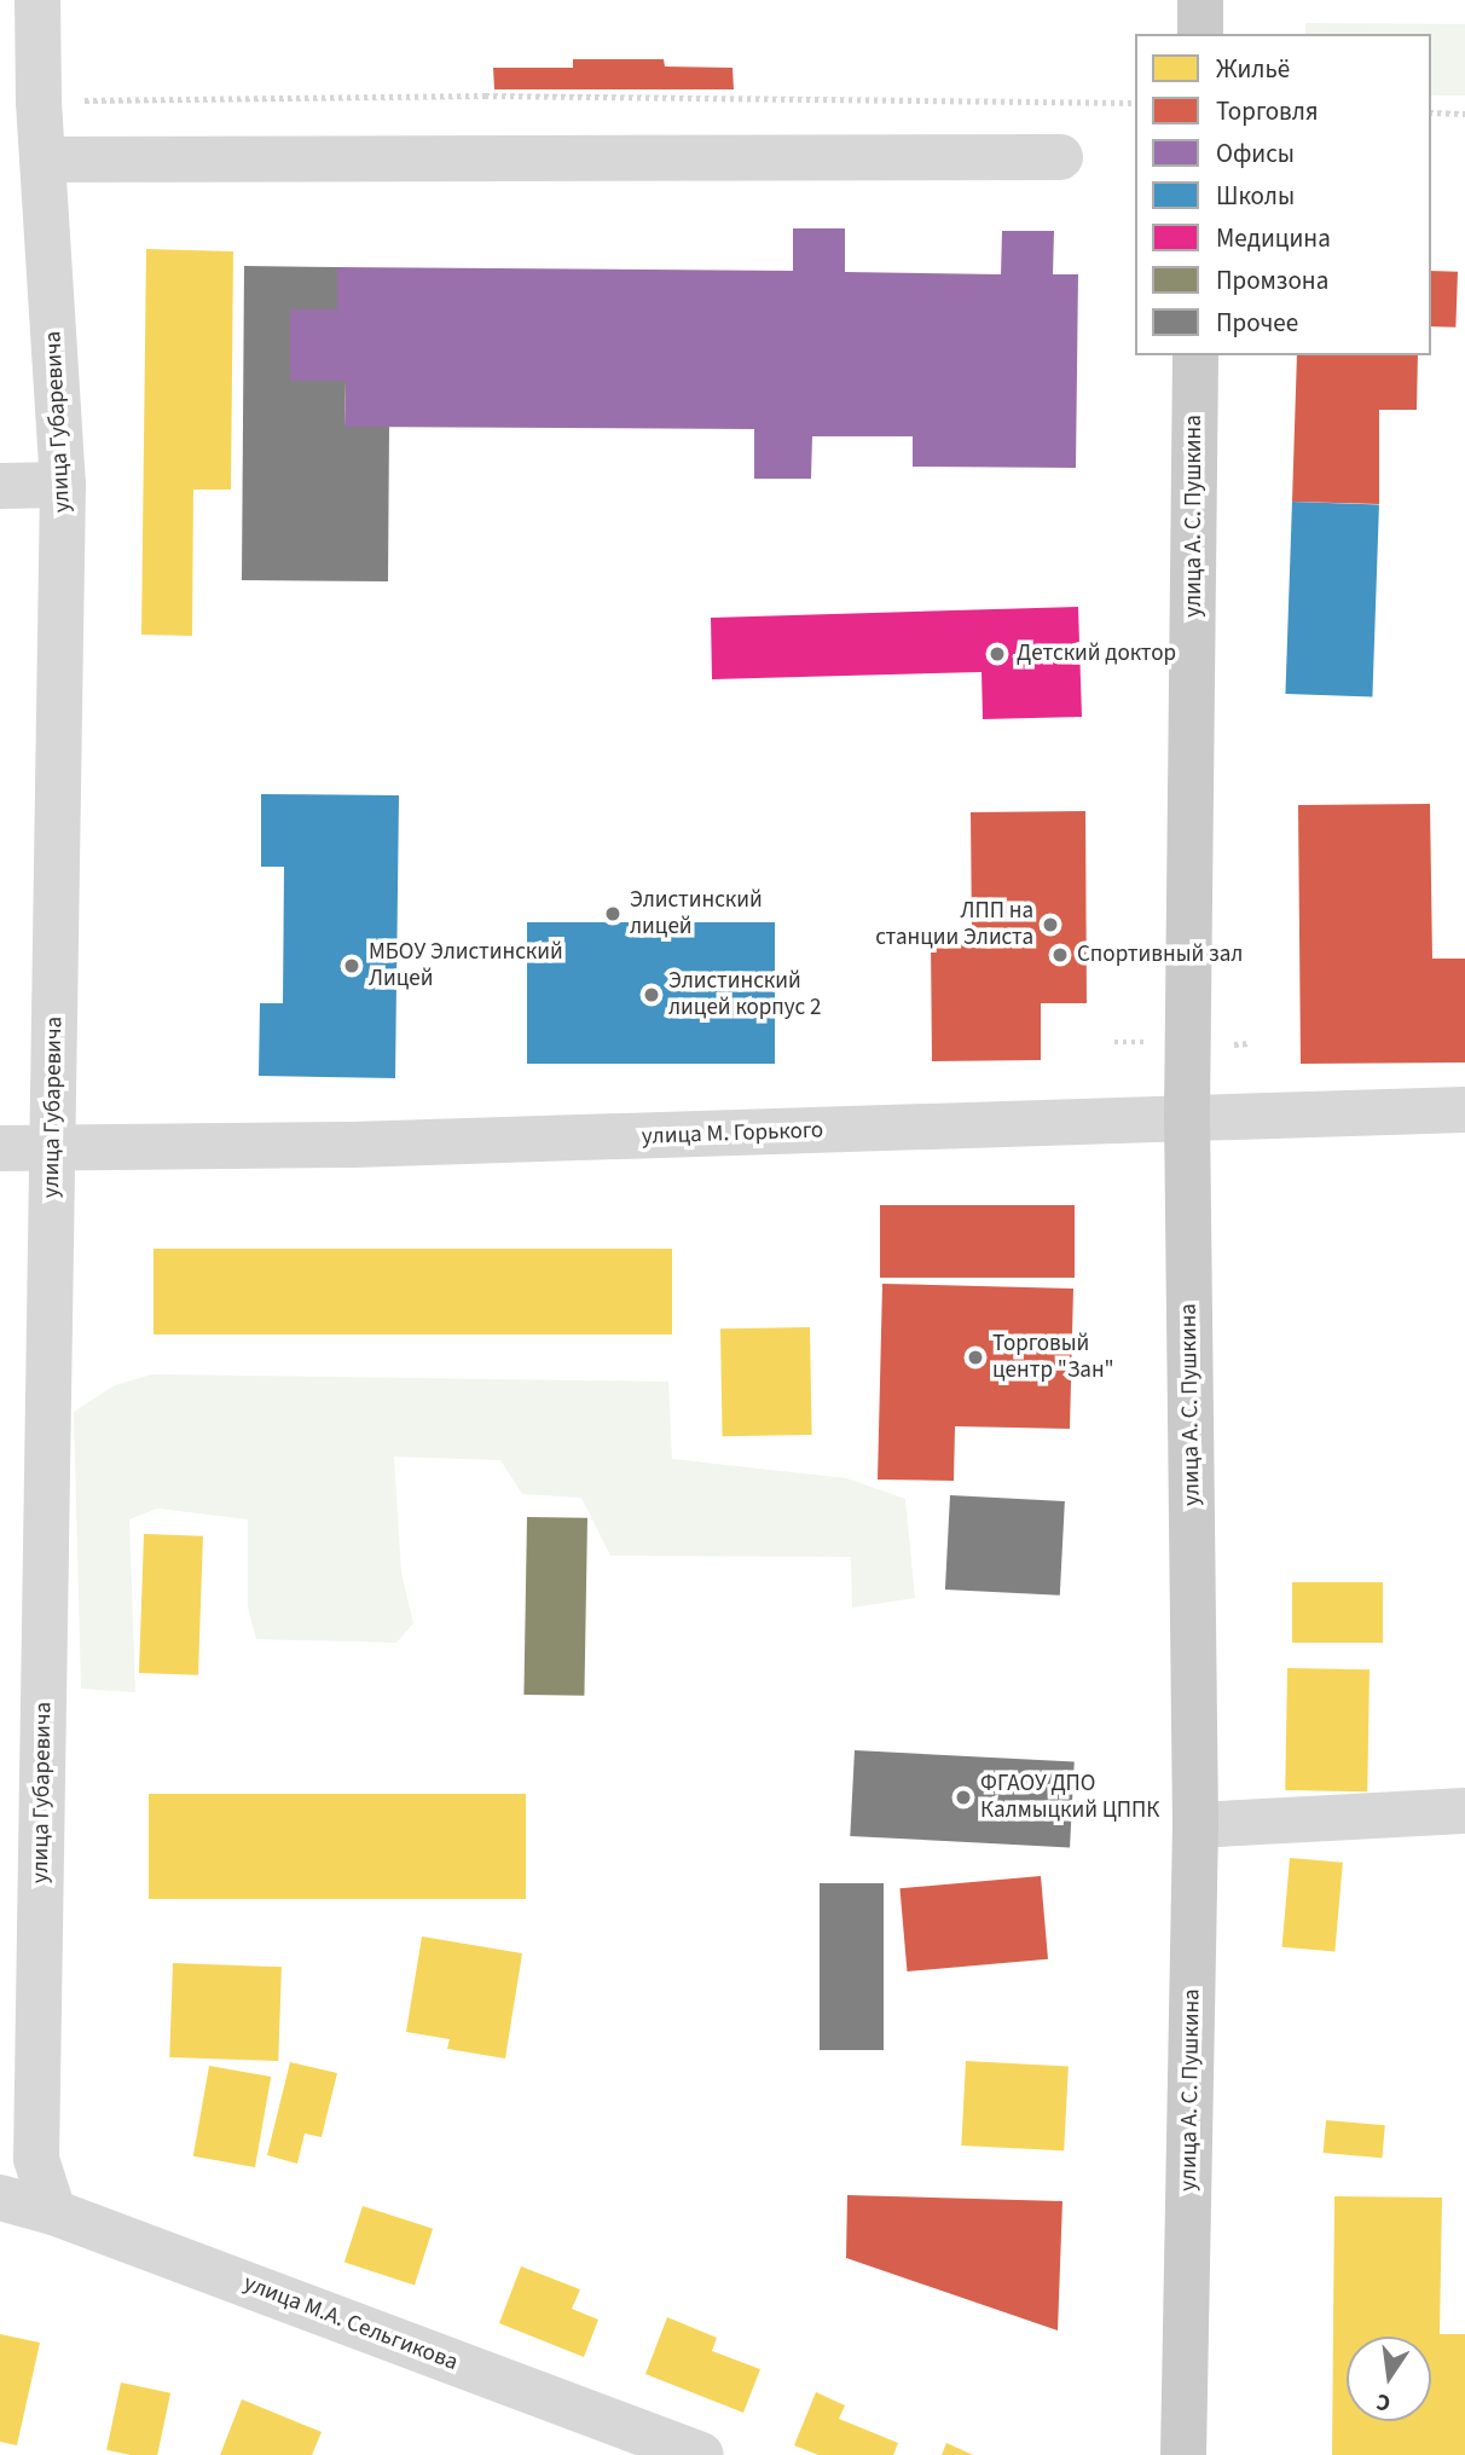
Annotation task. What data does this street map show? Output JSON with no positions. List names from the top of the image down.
{
  "streets": {
    "main road": ["улица А. С. Пушкина"],
    "street": ["улица Губаревича", "улица М. Горького", "улица М.А. Сельгикова"]
  },
  "crossings": [
    ["улица Губаревича", "улица М. Горького"],
    ["улица Губаревича", "улица М.А. Сельгикова"],
    ["улица А. С. Пушкина", "улица М. Горького"]
  ],
  "places": [
    "Детский доктор",
    "Элистинский лицей",
    "ЛПП на станции Элиста",
    "Спортивный зал",
    "МБОУ Элистинский Лицей",
    "Элистинский лицей корпус 2",
    "Торговый центр \"Зан\"",
    "ФГАОУ ДПО Калмыцкий ЦППК"
  ],
  "legend": [
    "Жильё",
    "Торговля",
    "Офисы",
    "Школы",
    "Медицина",
    "Промзона",
    "Прочее"
  ],
  "north": "bottom"
}
